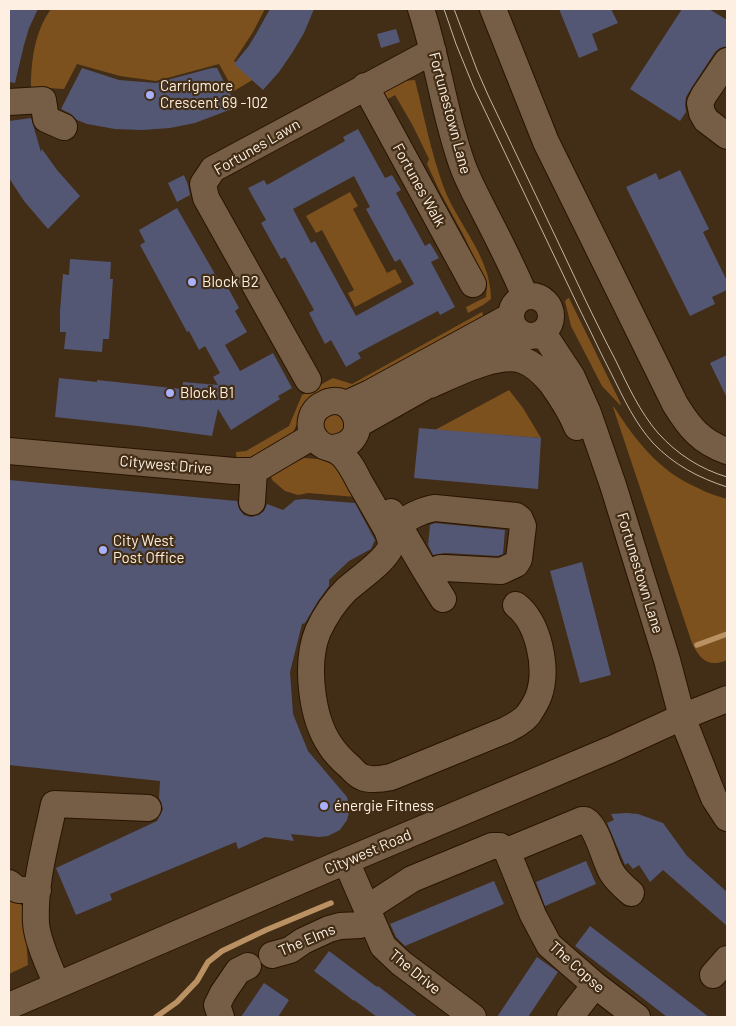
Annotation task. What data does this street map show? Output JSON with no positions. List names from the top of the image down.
{
  "streets": {
    "street": [
      "Fortunestown Lane",
      "Fortunes Lawn",
      "Fortunes Walk",
      "Citywest Drive",
      "Citywest Road",
      "The Elms",
      "The Copse",
      "The Drive"
    ]
  },
  "crossings": [
    ["Fortunestown Lane", "Fortunes Lawn"],
    ["Fortunestown Lane", "Citywest Road"],
    ["Fortunes Lawn", "Fortunes Walk"],
    ["Citywest Road", "The Drive"],
    ["The Elms", "The Drive"]
  ],
  "places": [
    "Carrigmore Crescent 69 -102",
    "Block B2",
    "Block B1",
    "City West Post Office",
    "énergie Fitness"
  ]
}
